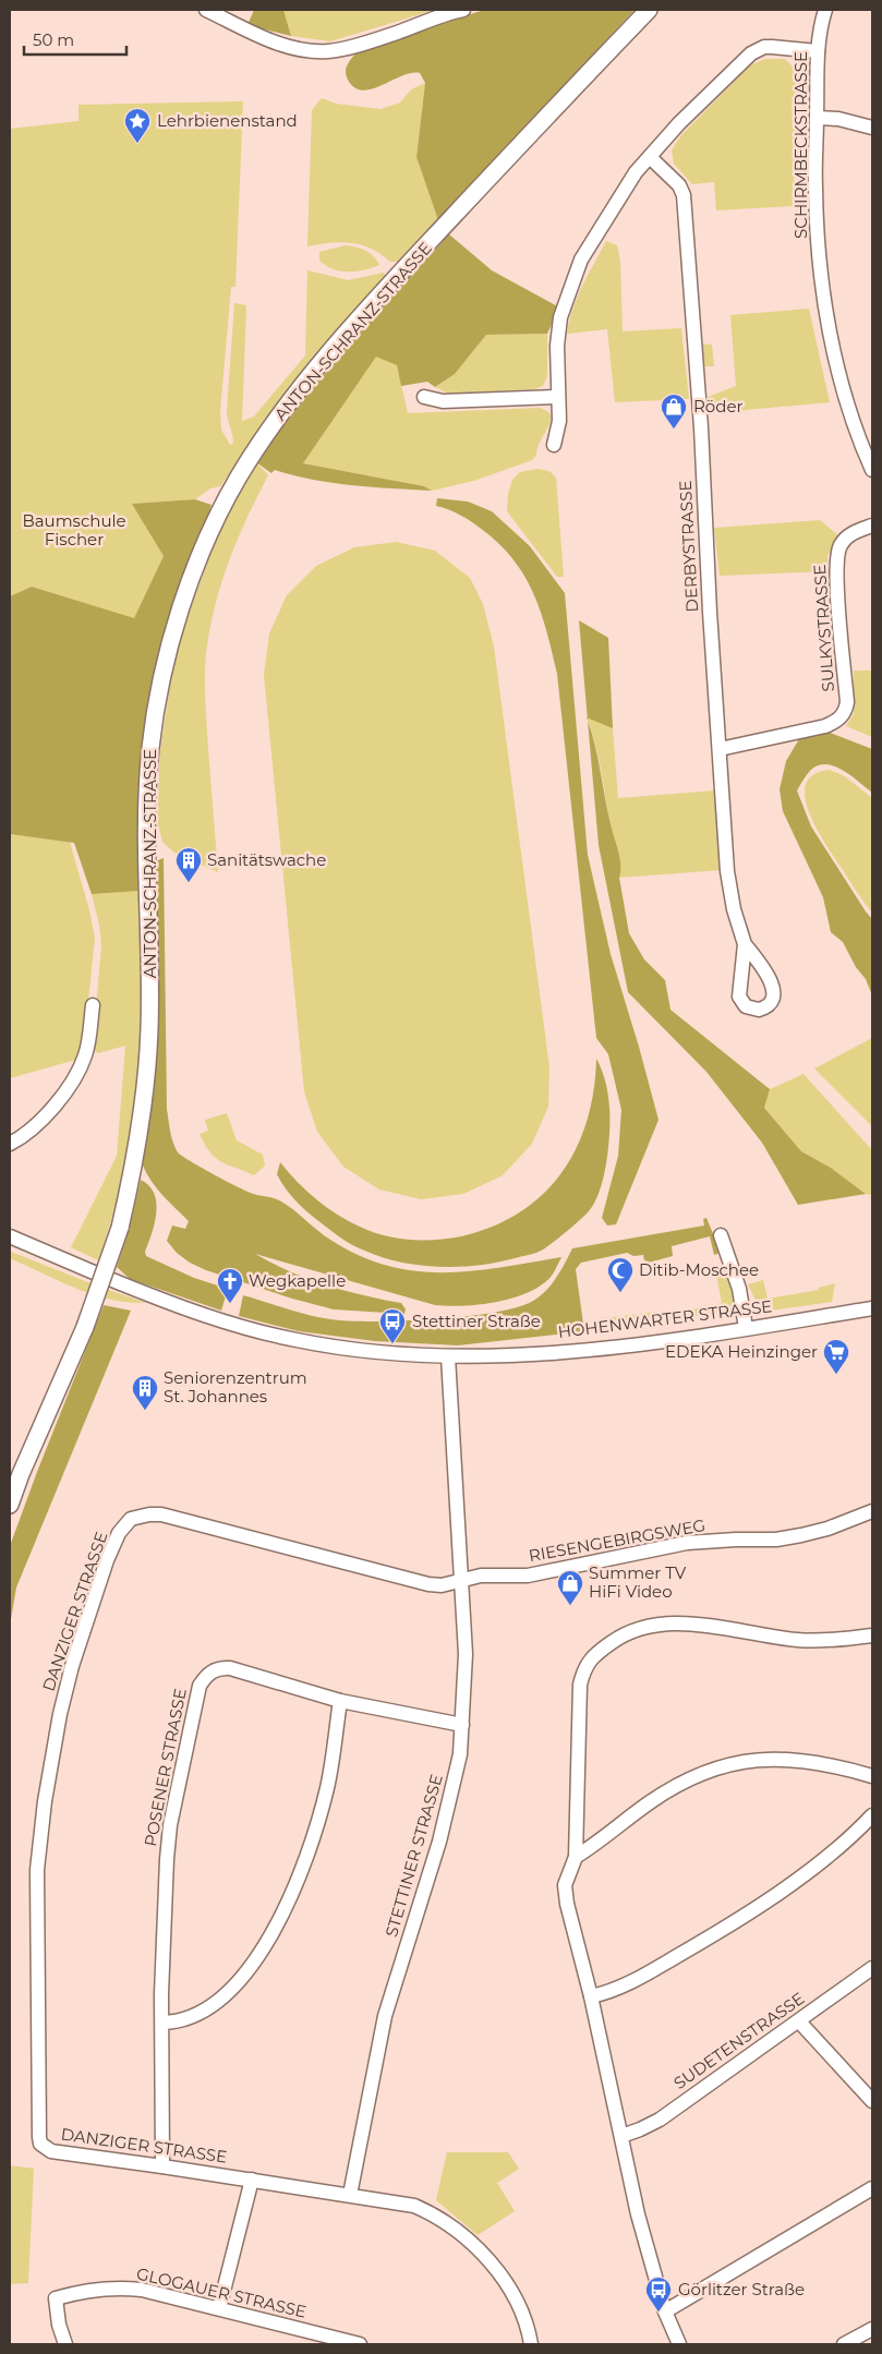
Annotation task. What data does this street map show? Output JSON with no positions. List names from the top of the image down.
{
  "streets": {
    "main road": ["ANTON-SCHRANZ-STRASSE"],
    "street": [
      "SCHIRMBECKSTRASSE",
      "DERBYSTRASSE",
      "SULKYSTRASSE",
      "HOHENWARTER STRASSE",
      "RIESENGEBIRGSWEG",
      "DANZIGER STRASSE",
      "POSENER STRASSE",
      "STETTINER STRASSE",
      "SUDETENSTRASSE",
      "GLOGAUER STRASSE"
    ]
  },
  "crossings": [
    ["DERBYSTRASSE", "SULKYSTRASSE"],
    ["HOHENWARTER STRASSE", "STETTINER STRASSE"],
    ["RIESENGEBIRGSWEG", "DANZIGER STRASSE"],
    ["RIESENGEBIRGSWEG", "STETTINER STRASSE"],
    ["DANZIGER STRASSE", "POSENER STRASSE"],
    ["DANZIGER STRASSE", "STETTINER STRASSE"],
    ["POSENER STRASSE", "STETTINER STRASSE"]
  ],
  "parks": ["Baumschule Fischer"],
  "places": {
    "place": ["Lehrbienenstand"],
    "shop": ["Röder", "Summer TV HiFi Video"],
    "building": ["Sanitätswache", "Seniorenzentrum St. Johannes"],
    "mosque": ["Ditib-Moschee"],
    "church": ["Wegkapelle"],
    "bus stop": ["Stettiner Straße", "Görlitzer Straße"],
    "supermarket": ["EDEKA Heinzinger"]
  },
  "scale_bar": "50 m"
}
